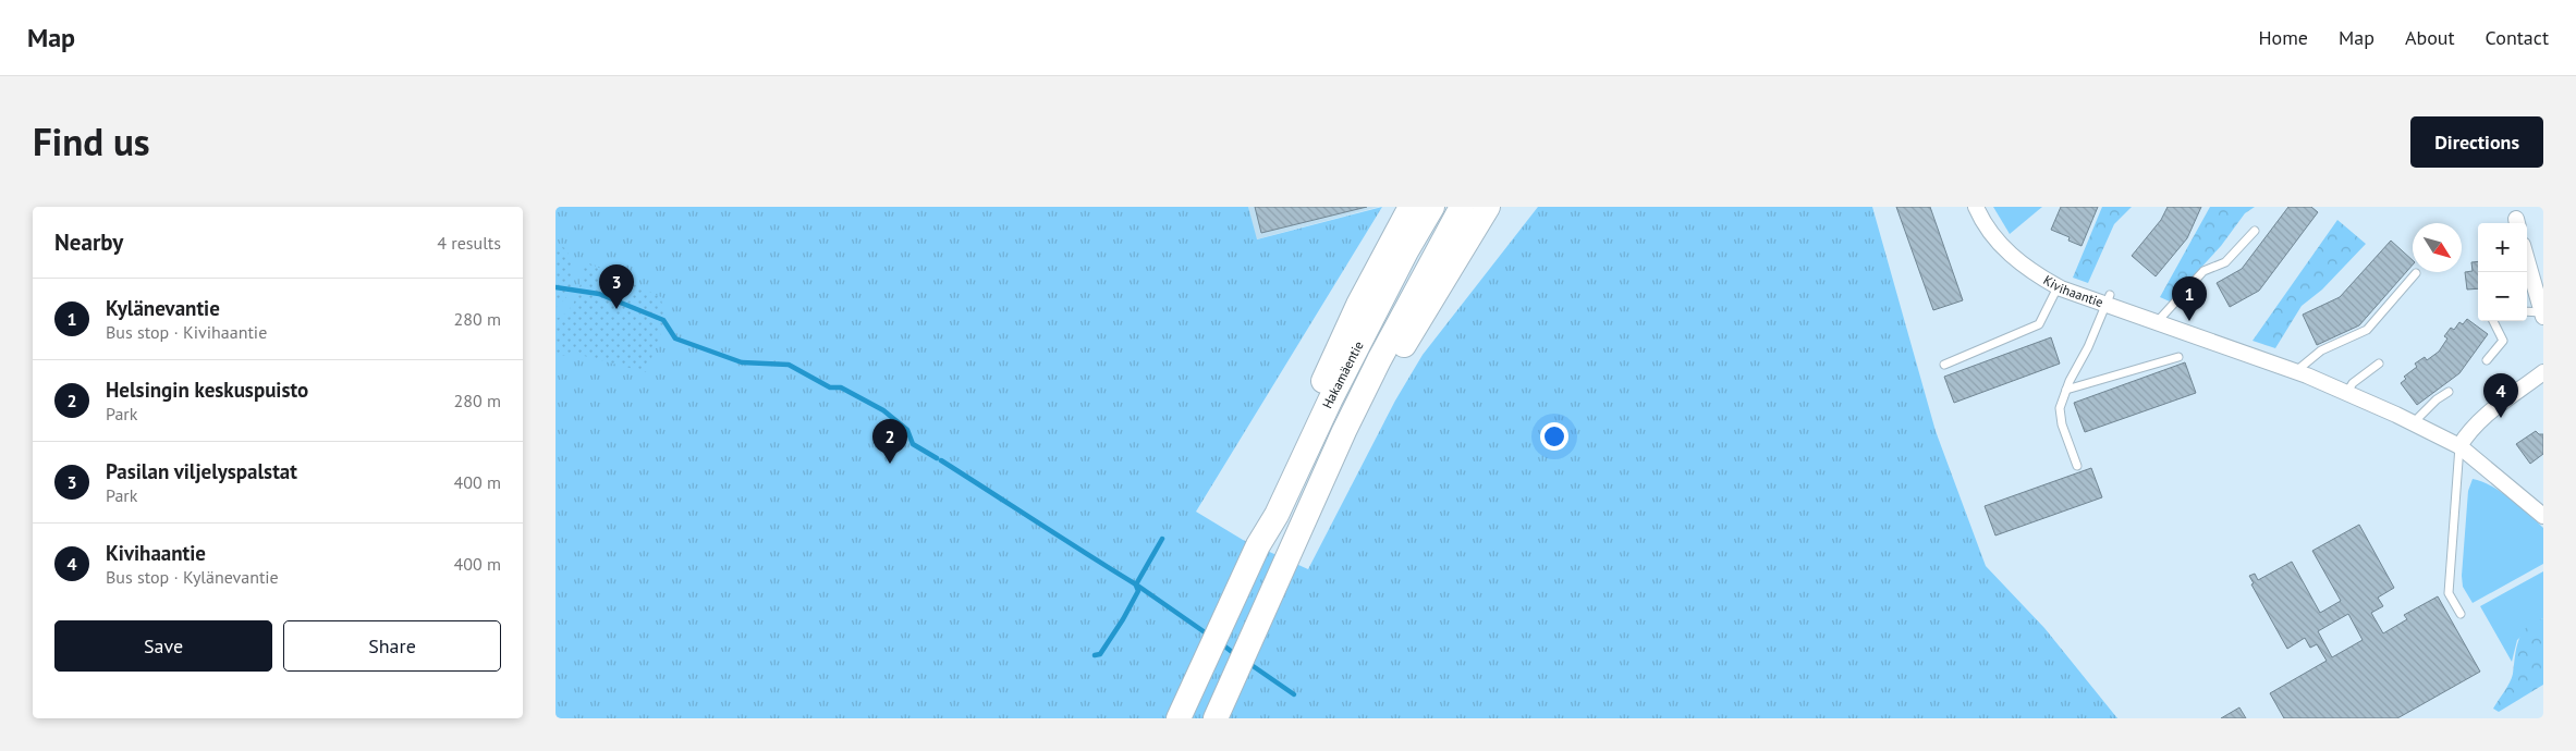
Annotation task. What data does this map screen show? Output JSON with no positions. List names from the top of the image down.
{
  "streets": {
    "main road": ["Hakamäentie"],
    "street": ["Kivihaantie"]
  },
  "north": "bottom right",
  "page": {
    "header": "Map",
    "nav": [
      "Home",
      "Map",
      "About",
      "Contact"
    ],
    "title": "Find us",
    "buttons": [
      "Directions",
      ["Save", "Share"]
    ],
    "heading": ["Nearby", "4 results"],
    "map_buttons": ["+", "−"],
    "pins": [
      "3",
      "1",
      "4",
      "2"
    ],
    "list": [
      {
        "mark": "1",
        "name": "Kylänevantie",
        "note": "Bus stop · Kivihaantie",
        "value": "280 m"
      },
      {
        "mark": "2",
        "name": "Helsingin keskuspuisto",
        "note": "Park",
        "value": "280 m"
      },
      {
        "mark": "3",
        "name": "Pasilan viljelyspalstat",
        "note": "Park",
        "value": "400 m"
      },
      {
        "mark": "4",
        "name": "Kivihaantie",
        "note": "Bus stop · Kylänevantie",
        "value": "400 m"
      }
    ]
  }
}
